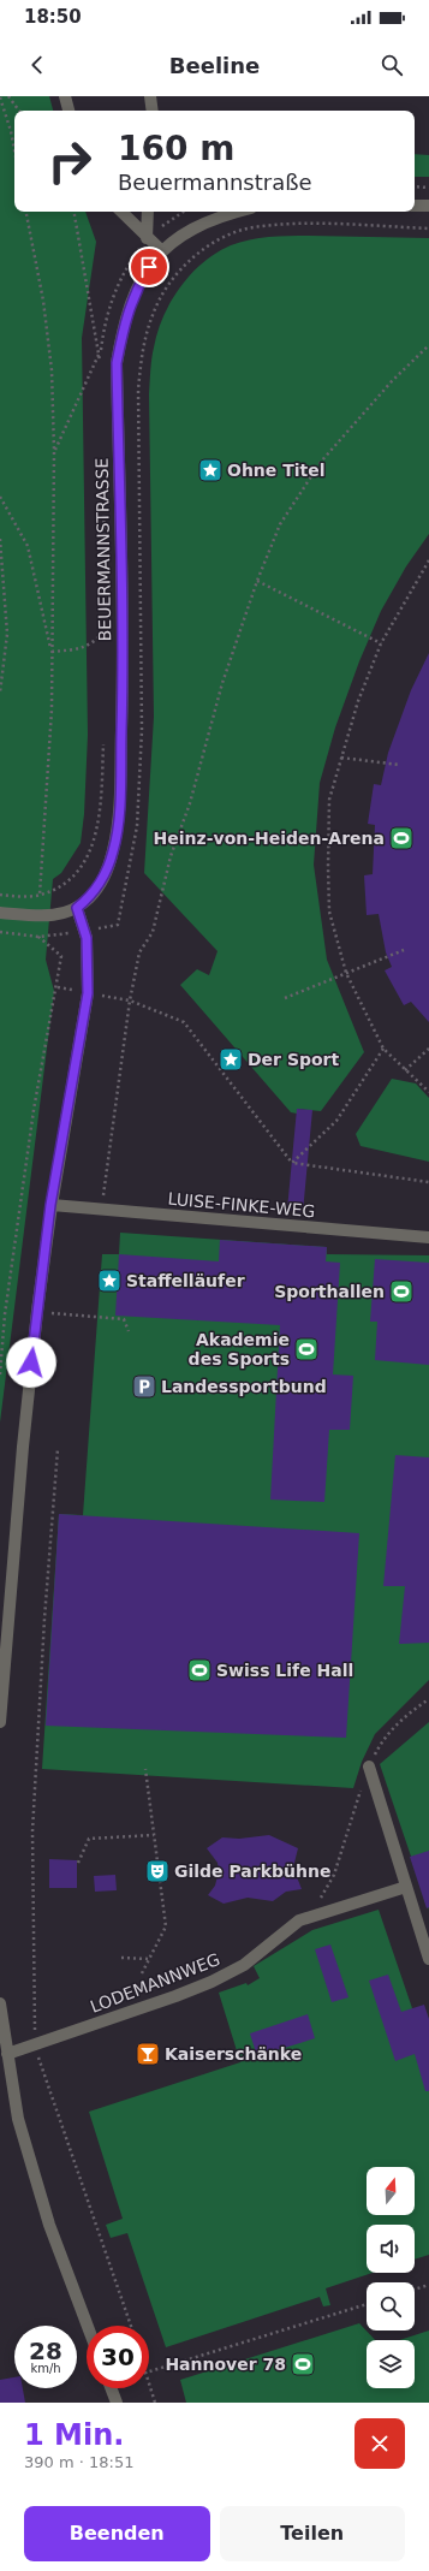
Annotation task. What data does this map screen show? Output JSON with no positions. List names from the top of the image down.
{
  "streets": {
    "street": ["BEUERMANNSTRASSE", "LUISE-FINKE-WEG", "LODEMANNWEG"]
  },
  "places": {
    "place": ["Ohne Titel", "Der Sport", "Staffelläufer"],
    "sports": [
      "Heinz-von-Heiden-Arena",
      "Sporthallen",
      "Akademie des Sports",
      "Swiss Life Hall",
      "Hannover 78"
    ],
    "parking": ["Landessportbund"],
    "theatre": ["Gilde Parkbühne"],
    "bar": ["Kaiserschänke"]
  },
  "north": "top",
  "page": {
    "status": "18:50",
    "header": "Beeline",
    "turn": ["160 m", "Beuermannstraße"],
    "speed": "28 km/h",
    "limit": "30",
    "heading": ["1 Min.", "390 m · 18:51"],
    "buttons": ["Beenden", "Teilen"]
  }
}
